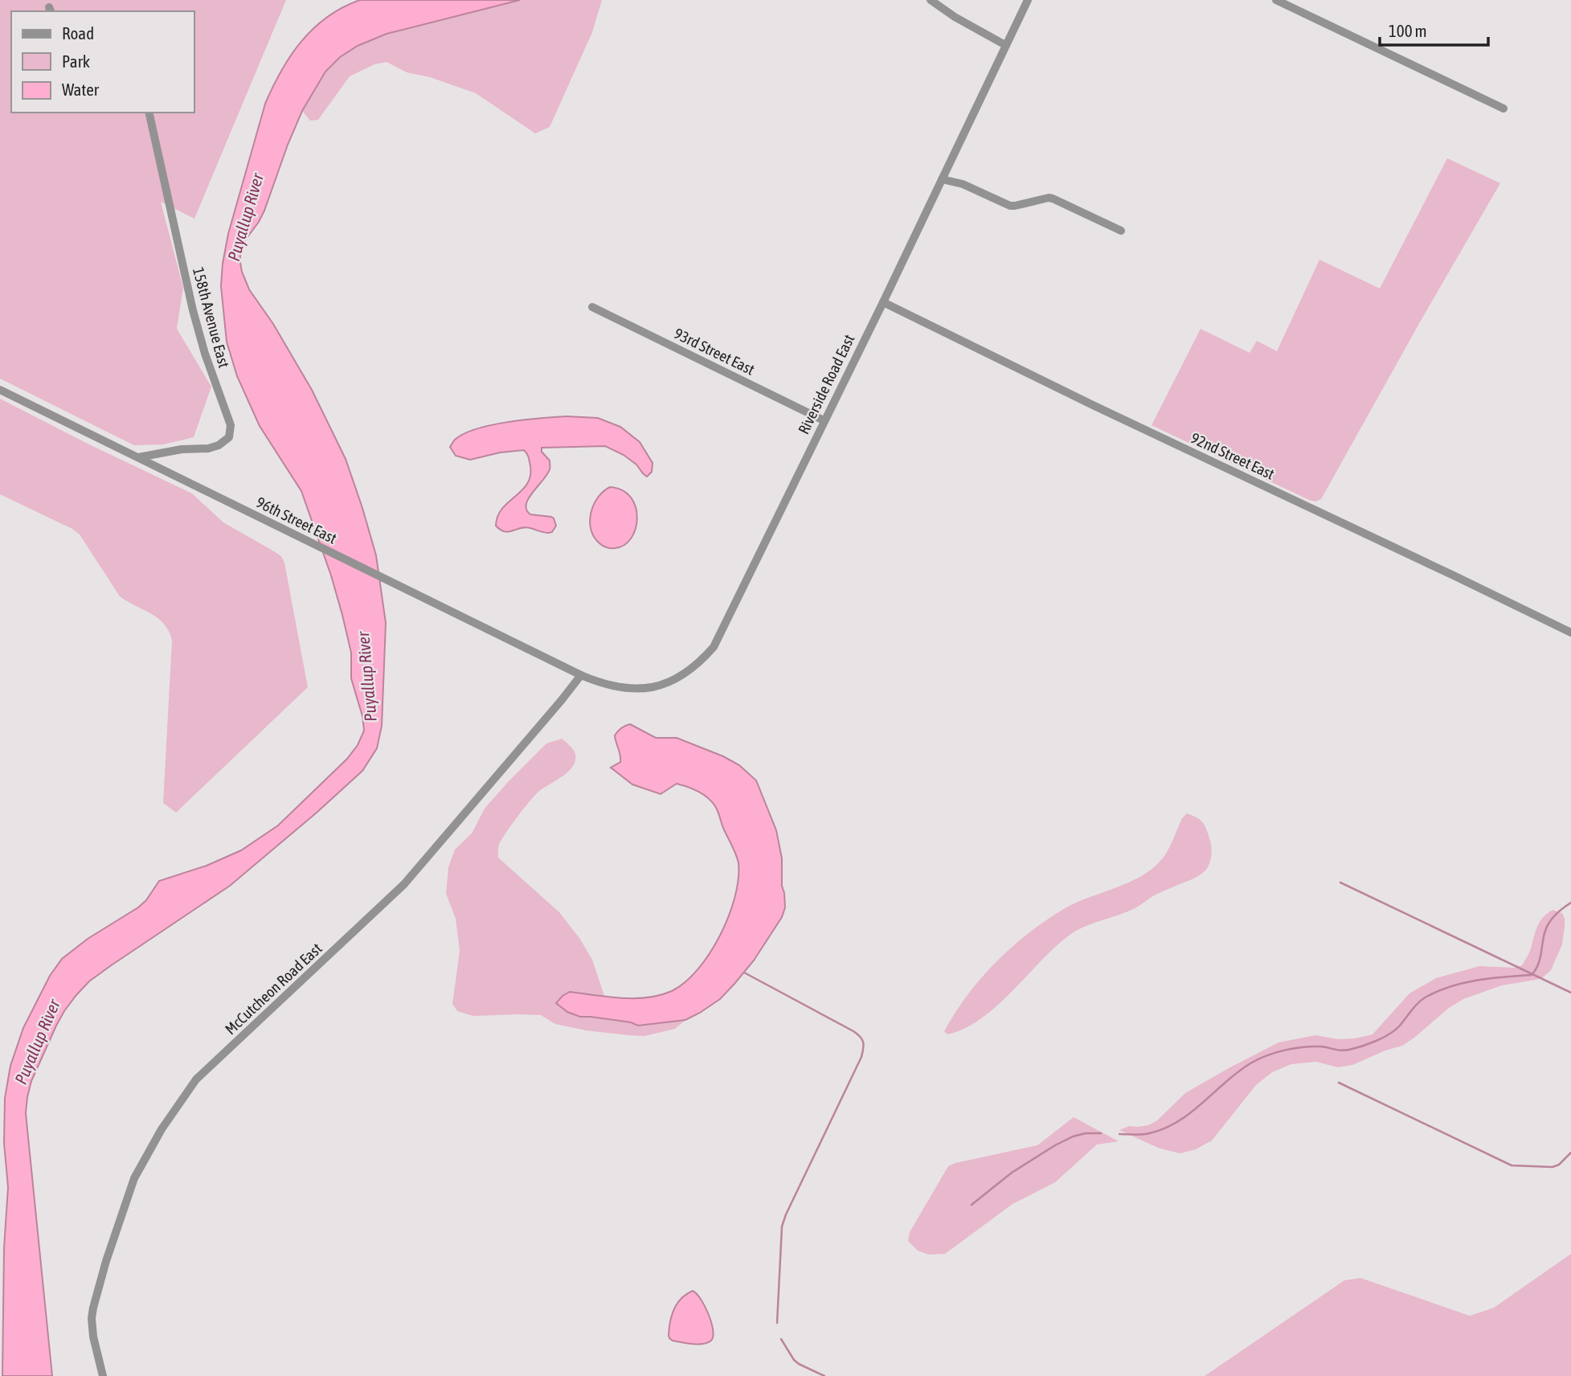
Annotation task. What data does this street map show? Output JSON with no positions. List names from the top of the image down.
{
  "streets": {
    "street": [
      "158th Avenue East",
      "93rd Street East",
      "Riverside Road East",
      "92nd Street East",
      "96th Street East",
      "McCutcheon Road East"
    ]
  },
  "crossings": [
    ["158th Avenue East", "96th Street East"],
    ["93rd Street East", "Riverside Road East"],
    ["Riverside Road East", "92nd Street East"],
    ["Riverside Road East", "96th Street East"],
    ["Riverside Road East", "McCutcheon Road East"],
    ["96th Street East", "McCutcheon Road East"]
  ],
  "water": ["Puyallup River"],
  "legend": ["Road", "Park", "Water"],
  "scale_bar": "100 m"
}
